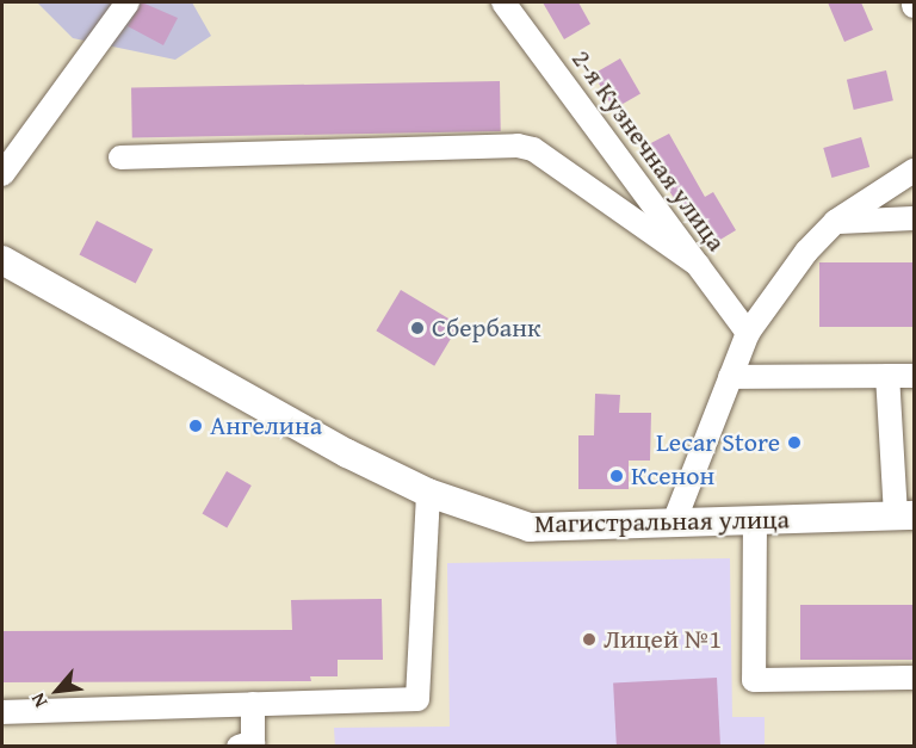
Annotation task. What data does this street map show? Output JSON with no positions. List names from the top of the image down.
{
  "streets": {
    "main road": ["Магистральная улица"],
    "street": ["2-я Кузнечная улица"]
  },
  "places": [
    "Сбербанк",
    "Ангелина",
    "Lecar Store",
    "Ксенон",
    "Лицей №1"
  ],
  "north": "bottom left"
}
